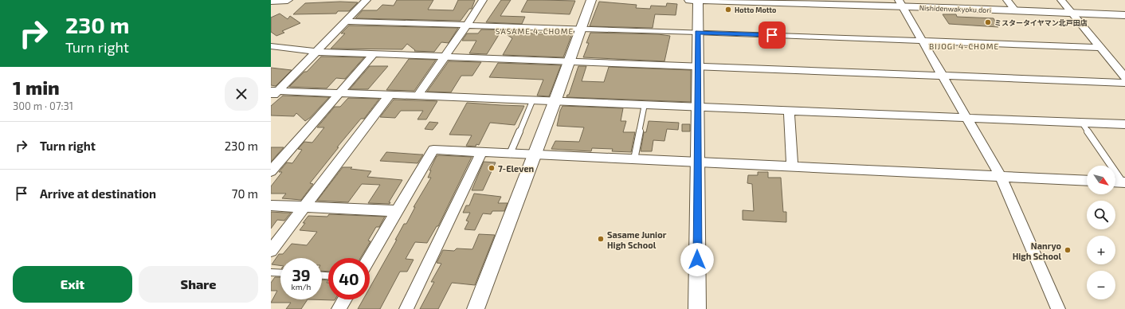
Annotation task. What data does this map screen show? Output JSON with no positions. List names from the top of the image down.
{
  "streets": {
    "street": ["Nishidenwakyoku dori"]
  },
  "districts": ["SASAME 4-CHOME", "BIJOGI 4-CHOME"],
  "places": [
    "Hotto Motto",
    "ミスタータイヤマン北戸田店",
    "7-Eleven",
    "Sasame Junior High School",
    "Nanryo High School"
  ],
  "north": "bottom right",
  "page": {
    "turn": ["230 m", "Turn right"],
    "heading": ["1 min", "300 m · 07:31"],
    "list": [
      {
        "name": "Turn right",
        "value": "230 m"
      },
      {
        "name": "Arrive at destination",
        "value": "70 m"
      }
    ],
    "map_buttons": ["+", "−"],
    "speed": "39 km/h",
    "limit": "40",
    "buttons": ["Exit", "Share"]
  }
}
